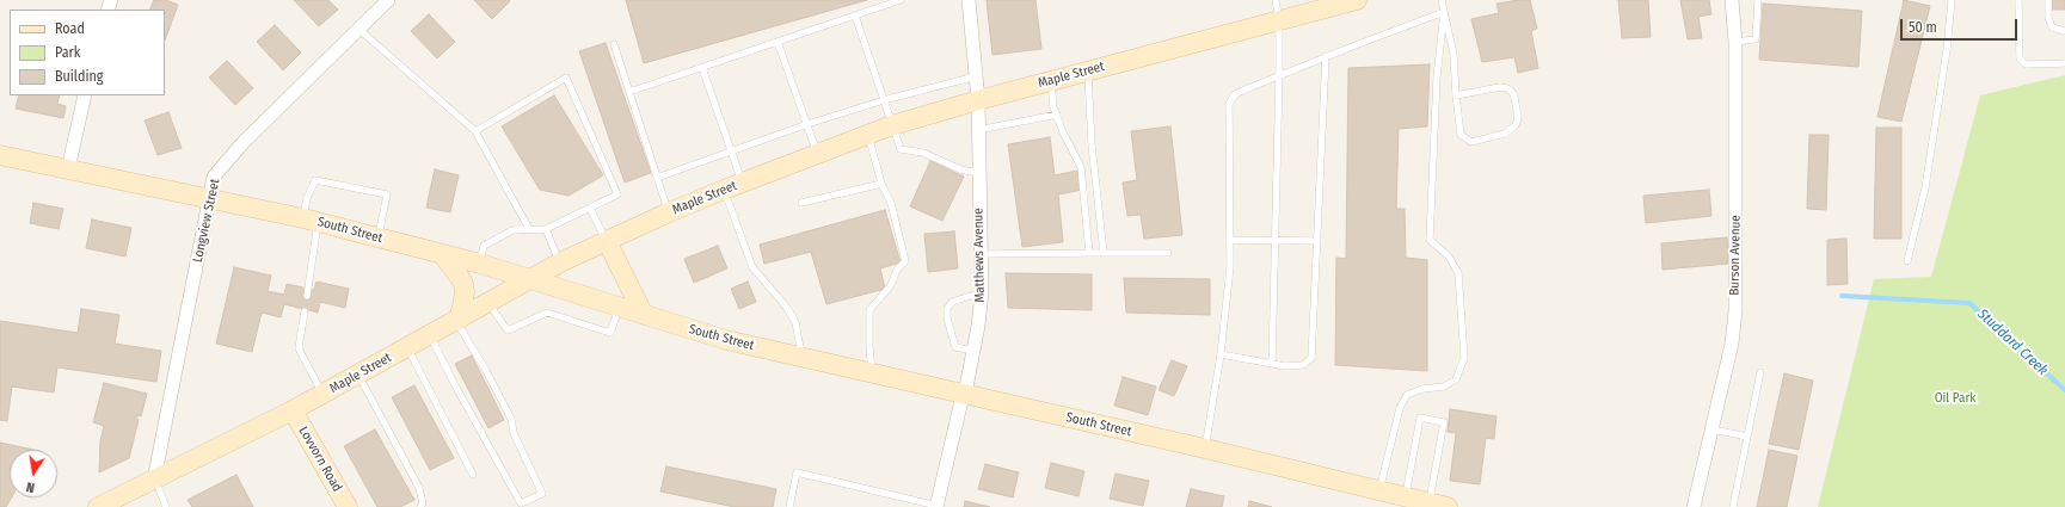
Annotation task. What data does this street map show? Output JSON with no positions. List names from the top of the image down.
{
  "streets": {
    "street": [
      "Maple Street",
      "Longview Street",
      "South Street",
      "Matthews Avenue",
      "Burson Avenue",
      "Lovvorn Road"
    ]
  },
  "crossings": [
    ["Maple Street", "Longview Street"],
    ["Maple Street", "South Street"],
    ["Maple Street", "Matthews Avenue"],
    ["Maple Street", "Lovvorn Road"],
    ["Longview Street", "South Street"],
    ["South Street", "Matthews Avenue"]
  ],
  "water": ["Studdard Creek"],
  "parks": ["Oil Park"],
  "legend": ["Road", "Park", "Building"],
  "scale_bar": "50 m",
  "north": "bottom"
}
